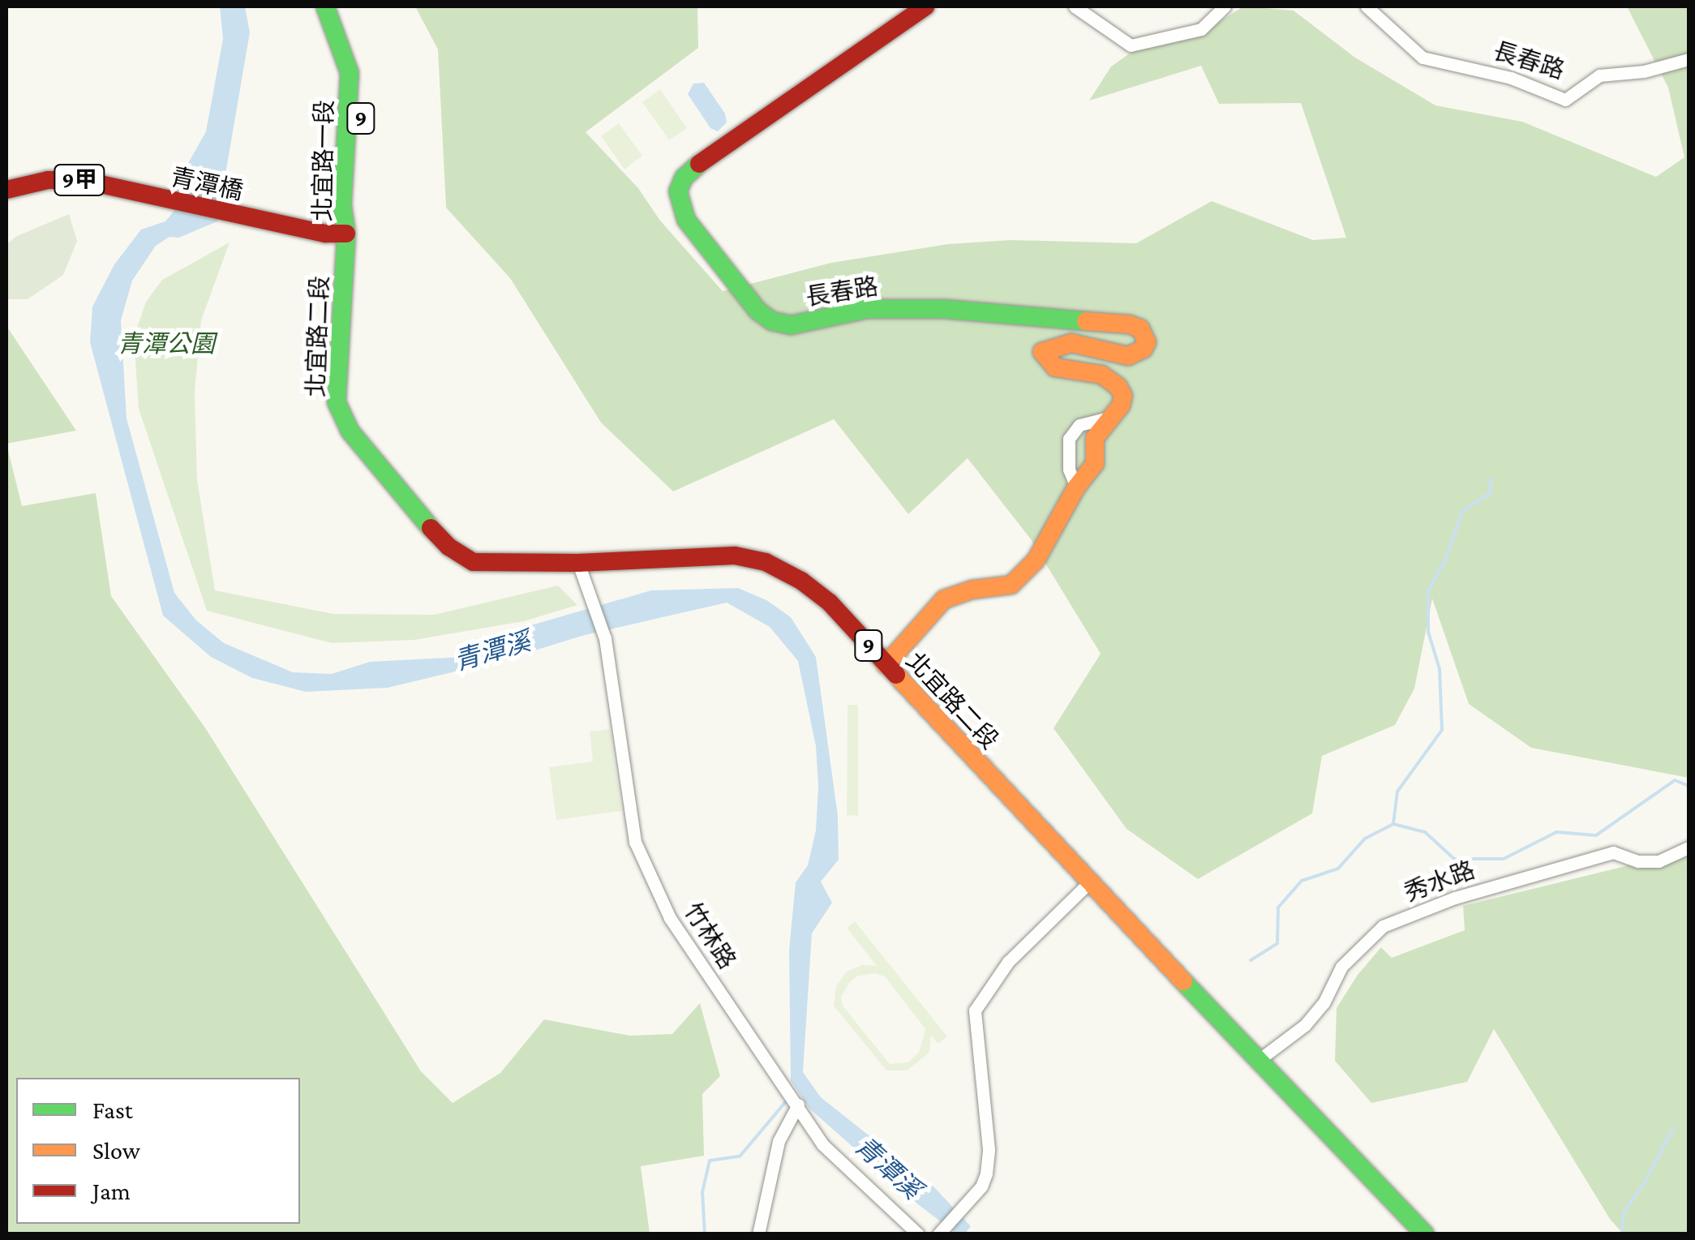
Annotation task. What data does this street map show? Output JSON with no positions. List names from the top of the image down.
{
  "streets": {
    "main road": [
      "長春路",
      "9",
      "北宜路一段",
      "9甲",
      "青潭橋",
      "北宜路二段"
    ],
    "street": ["秀水路", "竹林路"]
  },
  "crossings": [
    ["長春路", "北宜路二段"],
    ["北宜路一段", "青潭橋"],
    ["北宜路一段", "北宜路二段"],
    ["青潭橋", "北宜路二段"],
    ["北宜路二段", "秀水路"],
    ["北宜路二段", "竹林路"]
  ],
  "water": ["青潭溪"],
  "parks": ["青潭公園"],
  "legend": ["Fast", "Slow", "Jam"]
}
